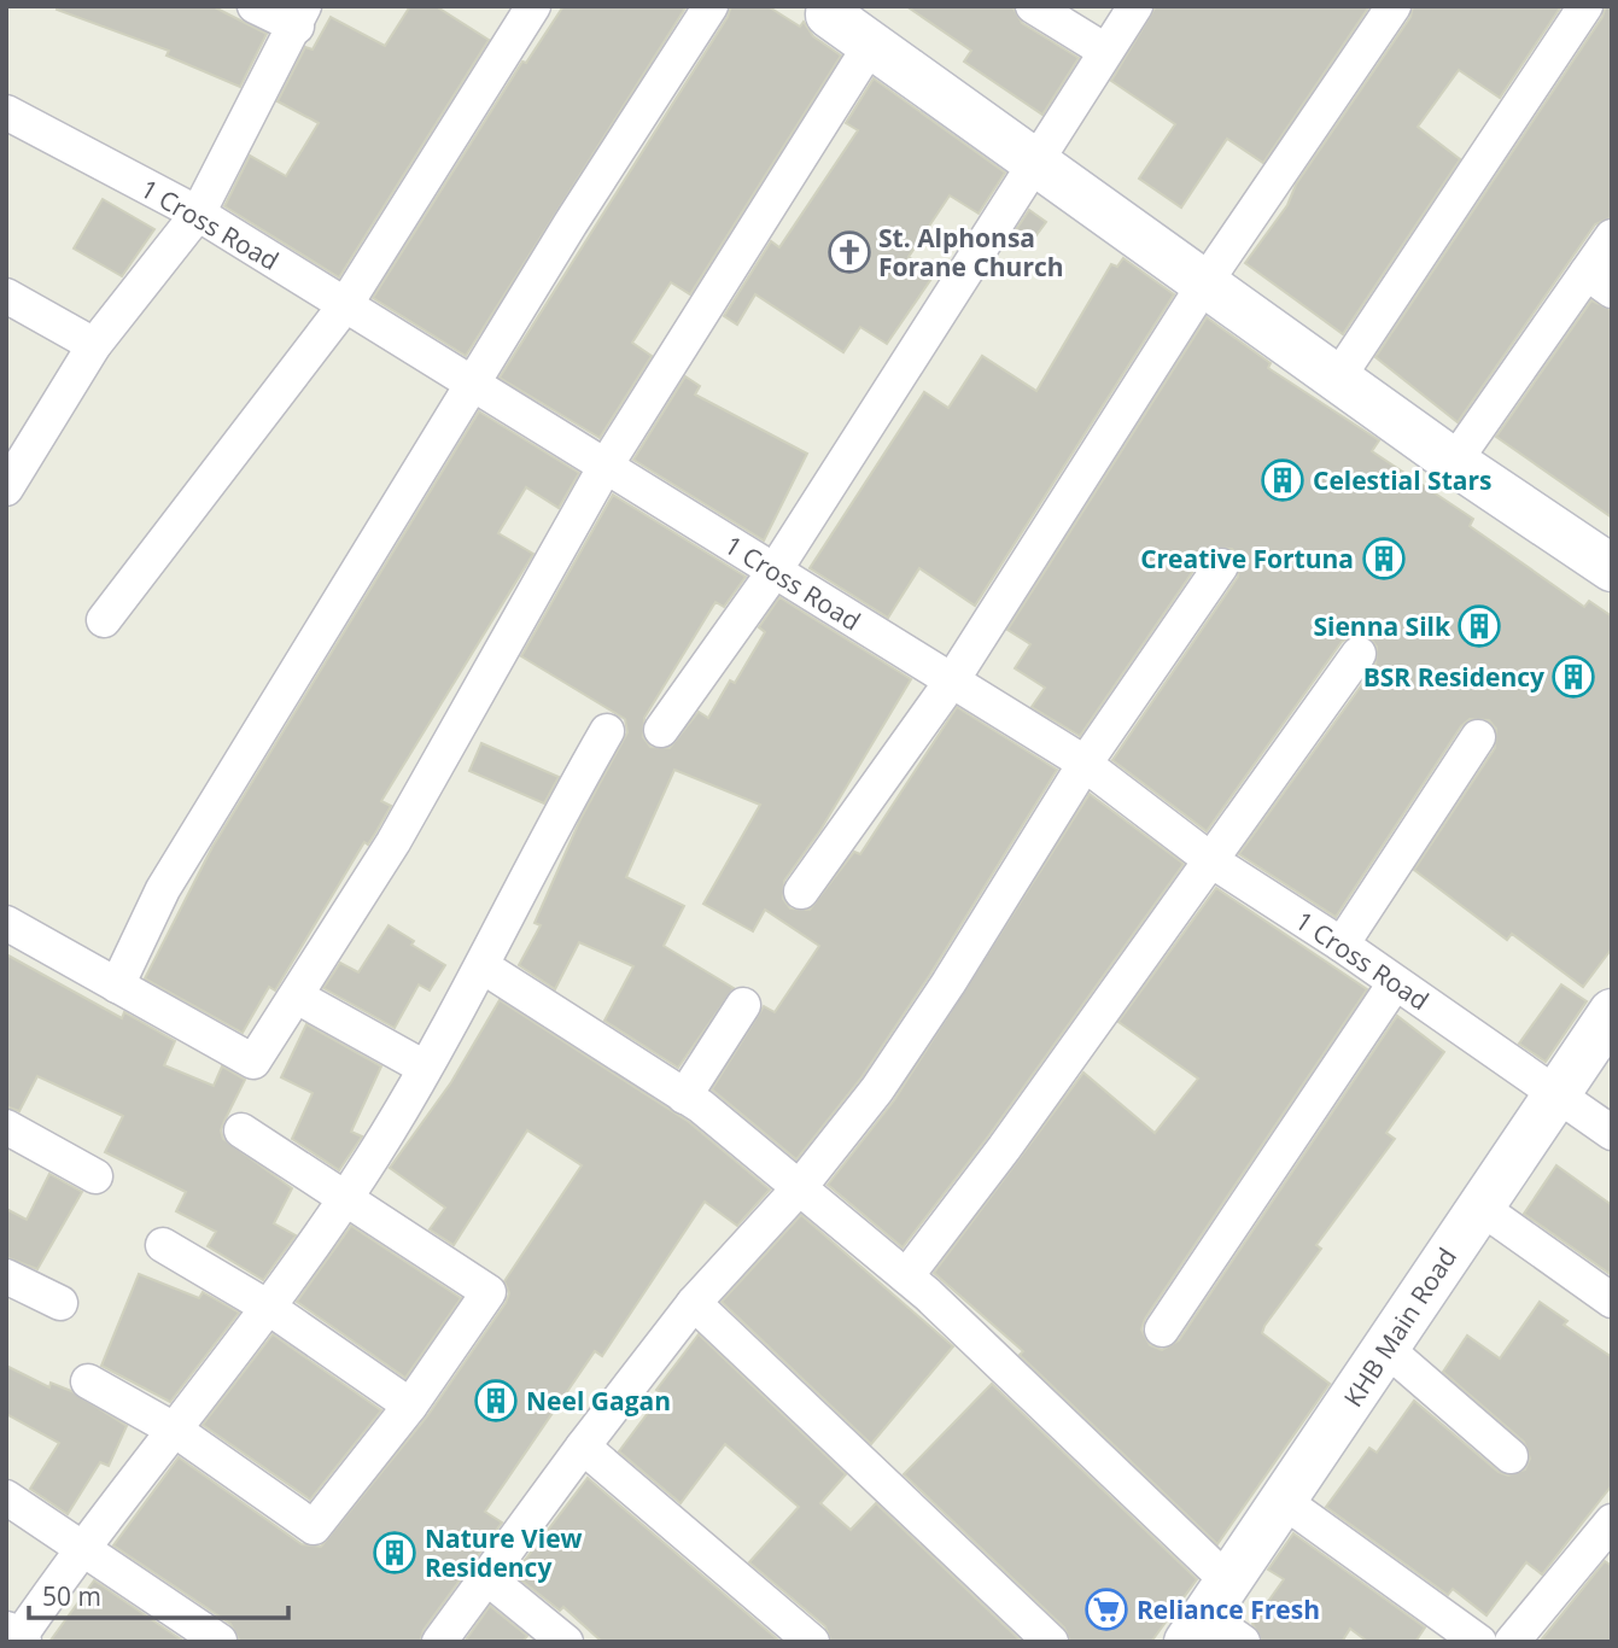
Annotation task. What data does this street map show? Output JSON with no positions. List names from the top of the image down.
{
  "streets": {
    "street": ["1 Cross Road", "KHB Main Road"]
  },
  "crossings": [
    ["1 Cross Road", "KHB Main Road"]
  ],
  "places": {
    "church": ["St. Alphonsa Forane Church"],
    "building": [
      "Celestial Stars",
      "Creative Fortuna",
      "Sienna Silk",
      "BSR Residency",
      "Neel Gagan",
      "Nature View Residency"
    ],
    "supermarket": ["Reliance Fresh"]
  },
  "scale_bar": "50 m"
}
